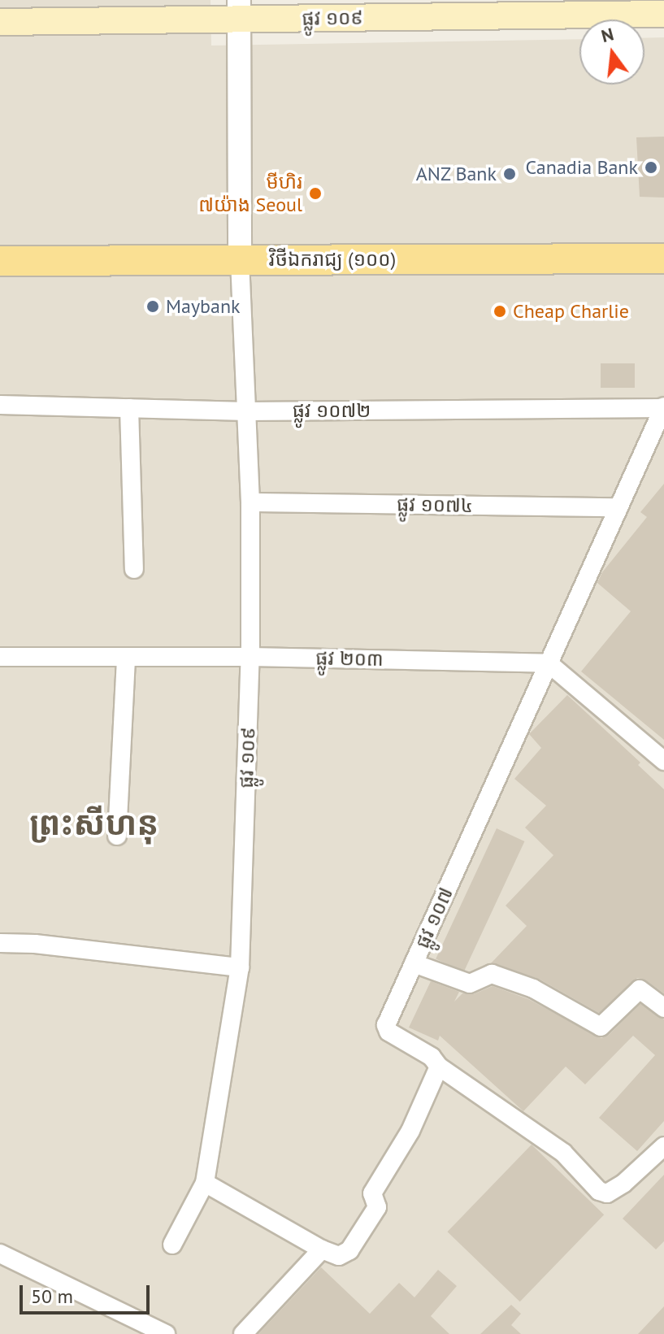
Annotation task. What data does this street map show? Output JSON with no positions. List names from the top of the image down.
{
  "streets": {
    "main road": ["ផ្លូវ ១០៩", "វិថីឯករាជ្យ (១០០)"],
    "street": [
      "ផ្លូវ ១០៧២",
      "ផ្លូវ ១០៧៤",
      "ផ្លូវ ២០៣",
      "ផ្លូវ ១០៧"
    ]
  },
  "crossings": [
    ["ផ្លូវ ១០៩", "វិថីឯករាជ្យ (១០០)"],
    ["ផ្លូវ ១០៩", "ផ្លូវ ១០៧២"],
    ["ផ្លូវ ១០៩", "ផ្លូវ ១០៧៤"],
    ["ផ្លូវ ១០៩", "ផ្លូវ ២០៣"],
    ["ផ្លូវ ១០៧២", "ផ្លូវ ១០៧"],
    ["ផ្លូវ ១០៧៤", "ផ្លូវ ១០៧"],
    ["ផ្លូវ ២០៣", "ផ្លូវ ១០៧"]
  ],
  "districts": ["ព្រះសីហនុ"],
  "places": [
    "Canadia Bank",
    "ANZ Bank",
    "មីហិរ ៧យ៉ាង Seoul",
    "Maybank",
    "Cheap Charlie"
  ],
  "scale_bar": "50 m",
  "north": "top"
}
